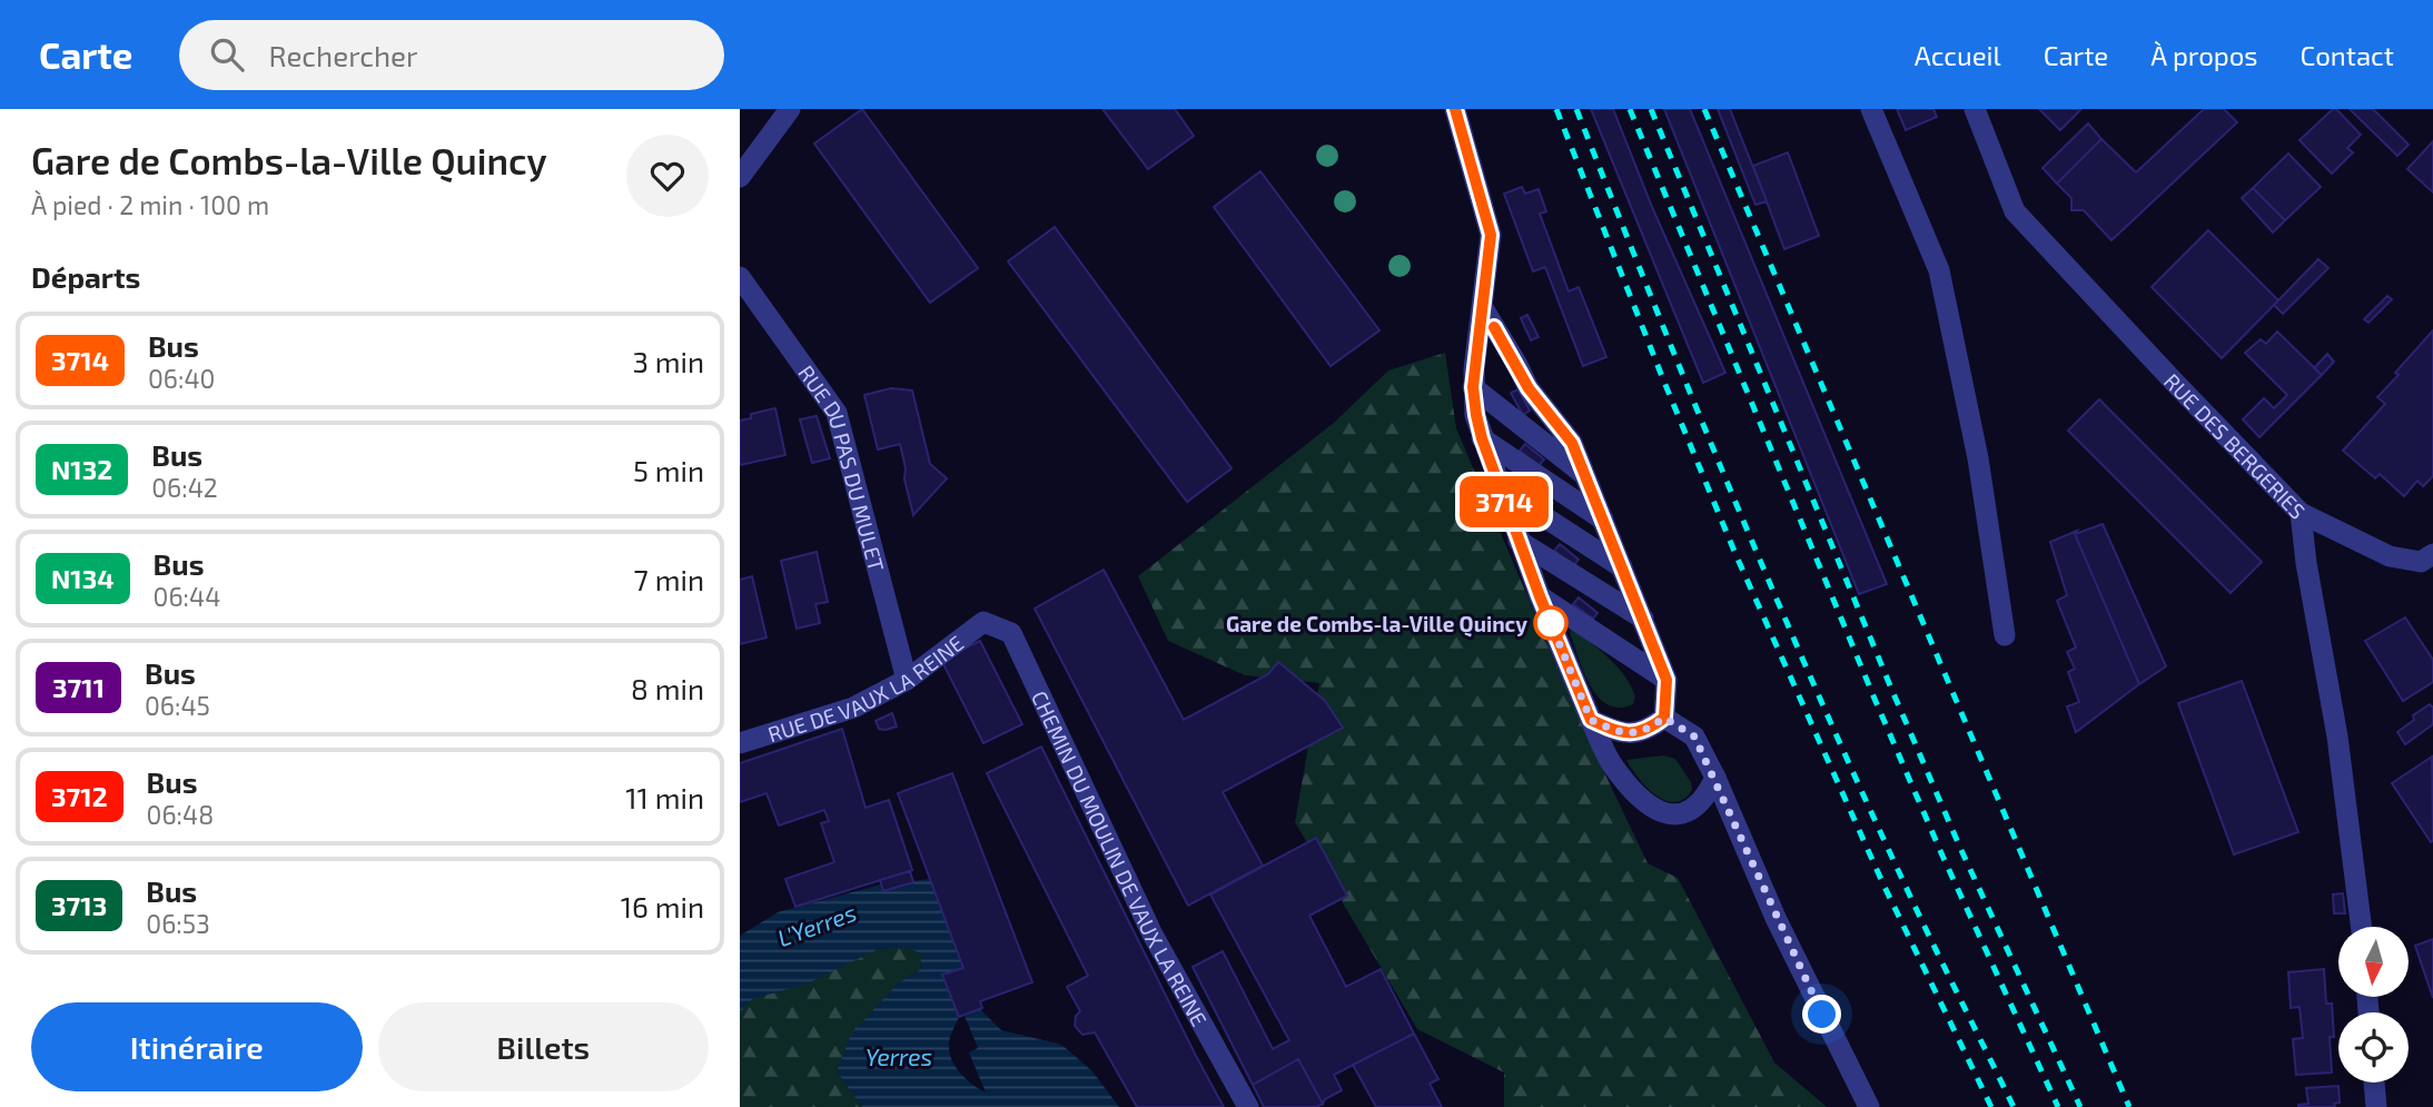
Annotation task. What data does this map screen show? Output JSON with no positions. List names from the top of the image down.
{
  "streets": {
    "street": [
      "RUE DES BERGERIES",
      "RUE DU PAS DU MULET",
      "RUE DE VAUX LA REINE",
      "CHEMIN DU MOULIN DE VAUX LA REINE"
    ]
  },
  "crossings": [
    ["RUE DU PAS DU MULET", "RUE DE VAUX LA REINE"],
    ["RUE DE VAUX LA REINE", "CHEMIN DU MOULIN DE VAUX LA REINE"]
  ],
  "water": ["L'Yerres", "Yerres"],
  "places": ["Gare de Combs-la-Ville Quincy"],
  "lines": ["bus line 3714"],
  "north": "bottom",
  "page": {
    "header": "Carte",
    "search": "Rechercher",
    "nav": [
      "Accueil",
      "Carte",
      "À propos",
      "Contact"
    ],
    "heading": [
      ["Gare de Combs-la-Ville Quincy", "À pied · 2 min · 100 m"],
      "Départs"
    ],
    "on_map": "3714",
    "list": [
      {
        "mark": "3714",
        "name": "Bus",
        "note": "06:40",
        "value": "3 min"
      },
      {
        "mark": "N132",
        "name": "Bus",
        "note": "06:42",
        "value": "5 min"
      },
      {
        "mark": "N134",
        "name": "Bus",
        "note": "06:44",
        "value": "7 min"
      },
      {
        "mark": "3711",
        "name": "Bus",
        "note": "06:45",
        "value": "8 min"
      },
      {
        "mark": "3712",
        "name": "Bus",
        "note": "06:48",
        "value": "11 min"
      },
      {
        "mark": "3713",
        "name": "Bus",
        "note": "06:53",
        "value": "16 min"
      }
    ],
    "buttons": ["Itinéraire", "Billets"]
  }
}
